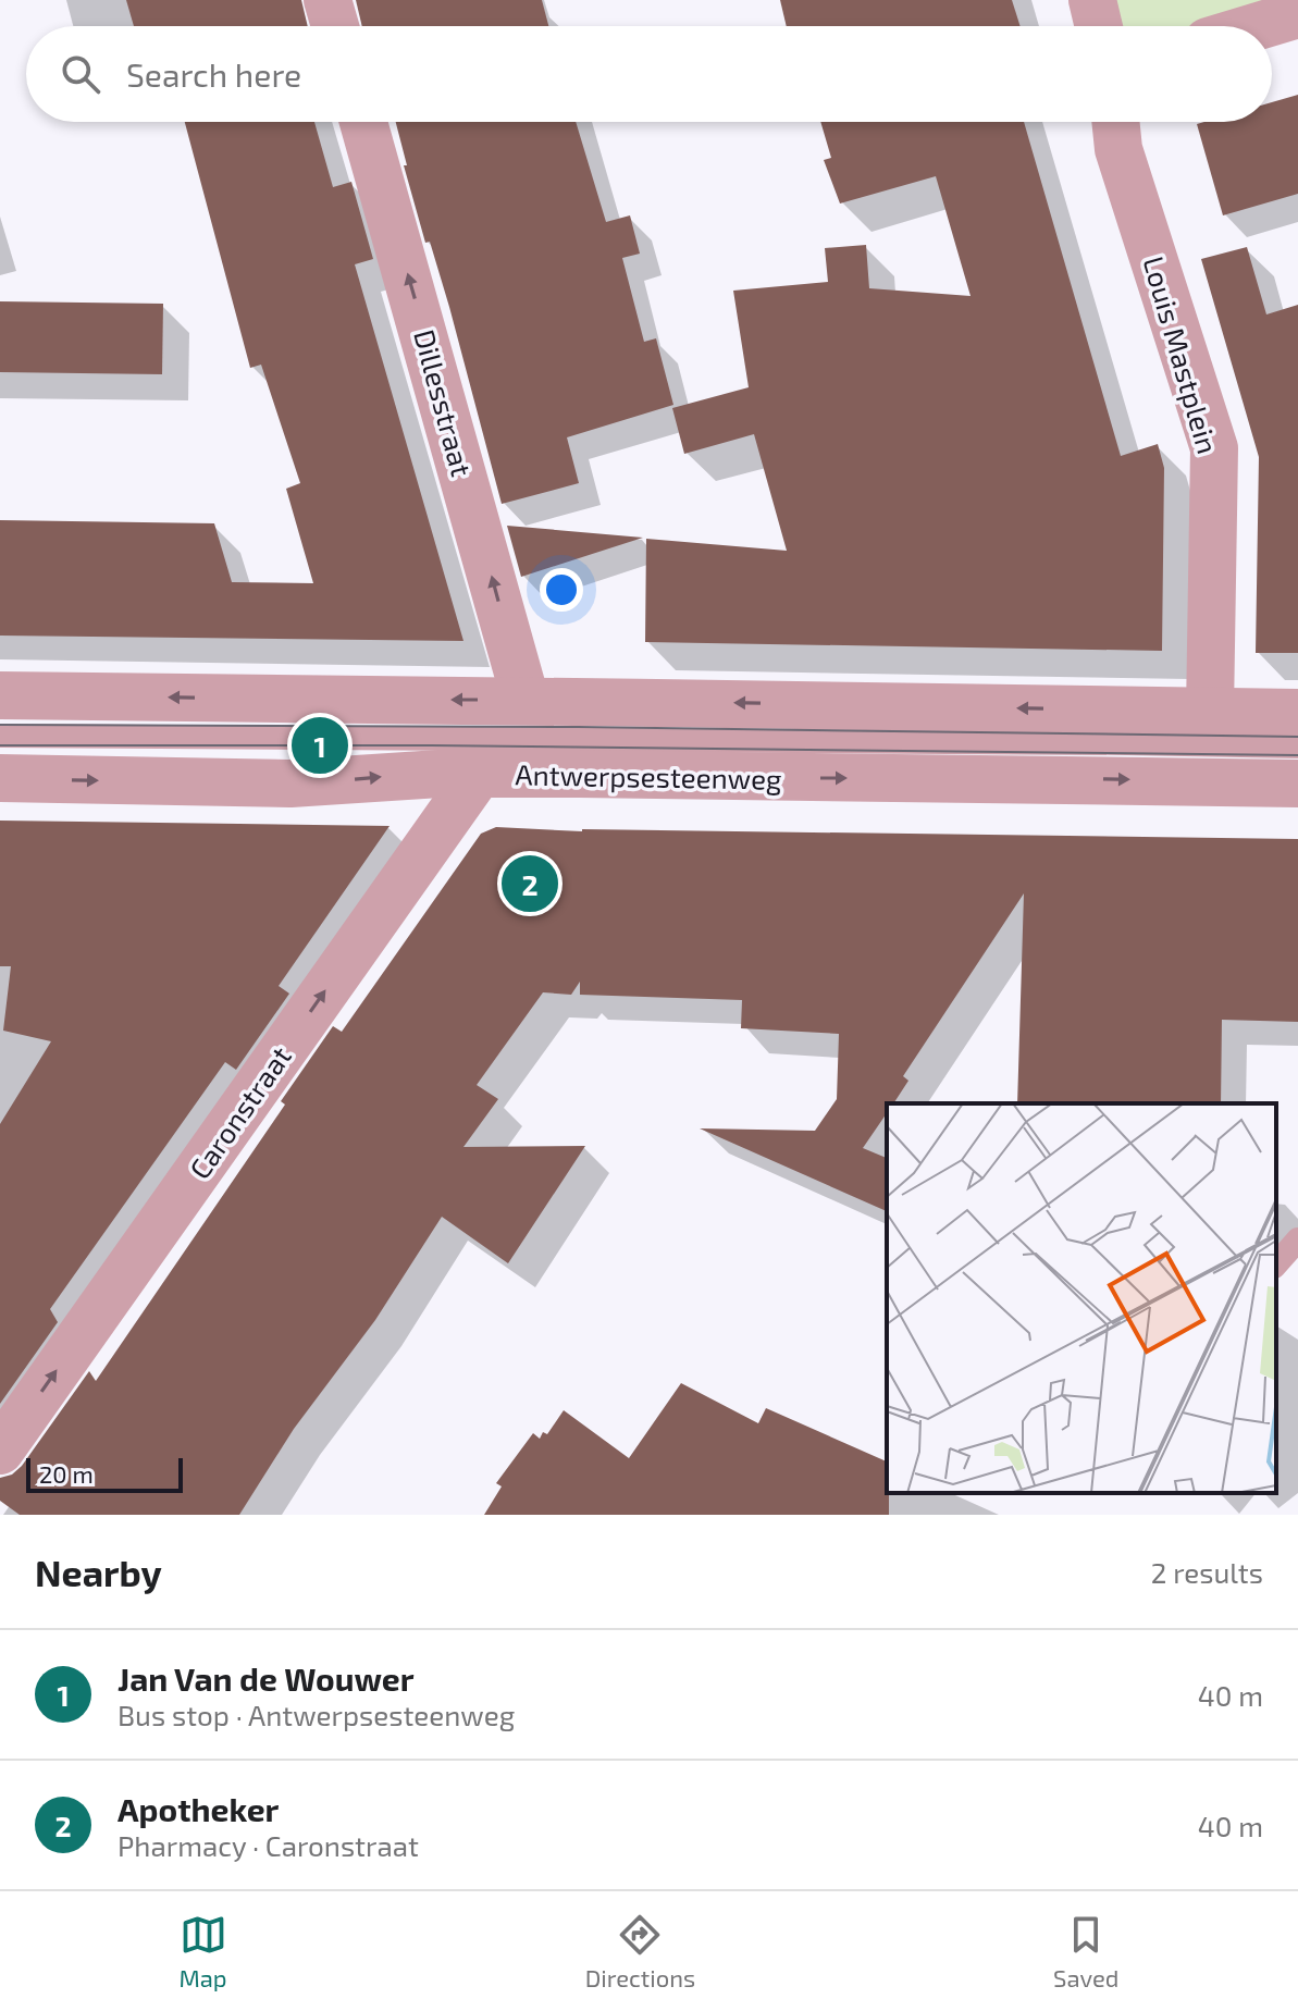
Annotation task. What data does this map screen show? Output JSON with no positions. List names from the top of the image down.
{
  "streets": {
    "street": [
      "Louis Mastplein",
      "Dillesstraat",
      "Antwerpsesteenweg",
      "Caronstraat"
    ]
  },
  "crossings": [
    ["Antwerpsesteenweg", "Caronstraat"]
  ],
  "one_way": ["Dillesstraat", "Caronstraat"],
  "scale_bar": "20 m",
  "page": {
    "search": "Search here",
    "pins": ["1", "2"],
    "scale": "20 m",
    "heading": ["Nearby", "2 results"],
    "list": [
      {
        "mark": "1",
        "name": "Jan Van de Wouwer",
        "note": "Bus stop · Antwerpsesteenweg",
        "value": "40 m"
      },
      {
        "mark": "2",
        "name": "Apotheker",
        "note": "Pharmacy · Caronstraat",
        "value": "40 m"
      }
    ],
    "nav": ["Map", "Directions", "Saved"]
  }
}
